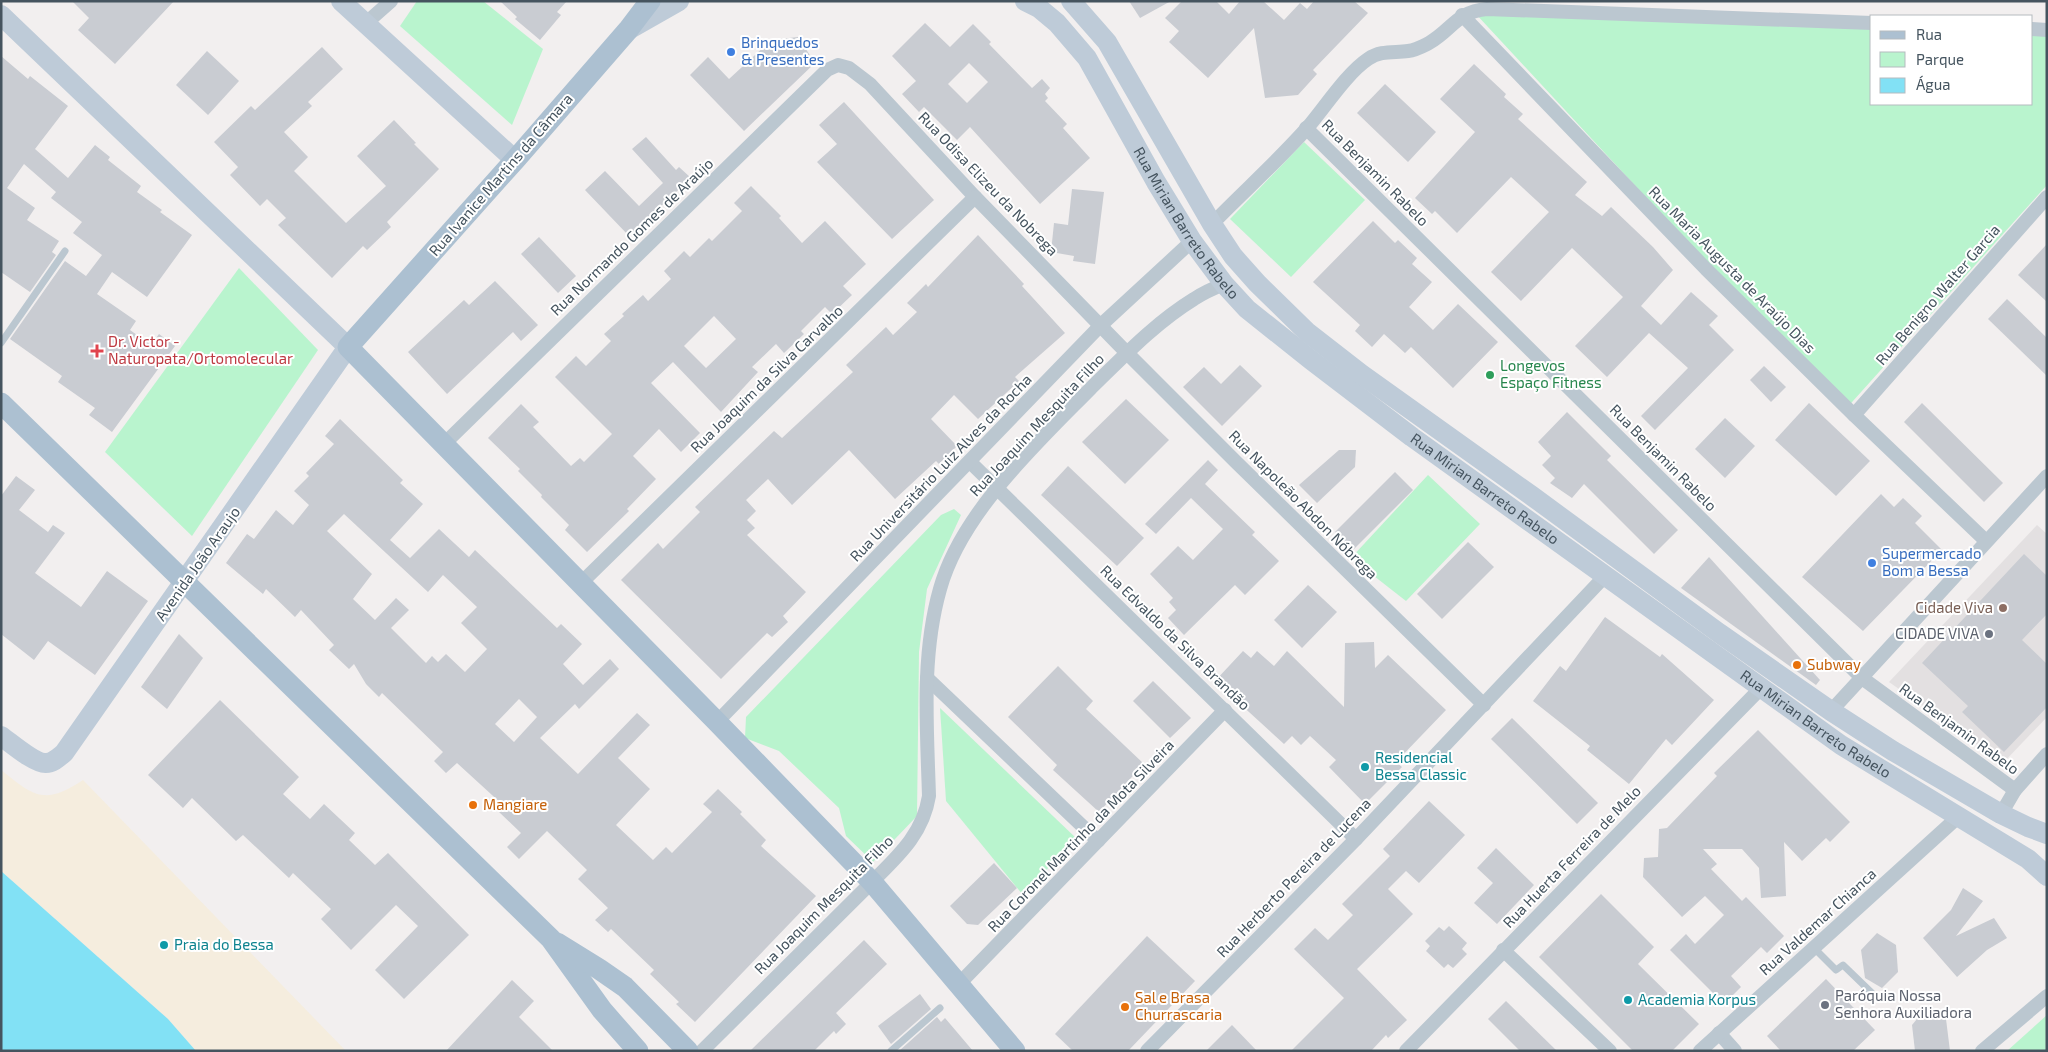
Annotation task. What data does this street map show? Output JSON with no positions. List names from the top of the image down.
{
  "streets": {
    "main road": ["Rua Ivanice Martins da Câmara", "Rua Mirian Barreto Rabelo", "Avenida João Araujo"],
    "street": [
      "Rua Benjamin Rabelo",
      "Rua Odisa Elizeu da Nobrega",
      "Rua Normando Gomes de Araújo",
      "Rua Maria Augusta de Araújo Dias",
      "Rua Benigno Walter Garcia",
      "Rua Joaquim da Silva Carvalho",
      "Rua Joaquim Mesquita Filho",
      "Rua Universitário Luiz Alves da Rocha",
      "Rua Napoleão Abdon Nóbrega",
      "Rua Edvaldo da Silva Brandão",
      "Rua Coronel Martinho da Mota Silveira",
      "Rua Huerta Ferreira de Melo",
      "Rua Herberto Pereira de Lucena",
      "Rua Valdemar Chianca"
    ]
  },
  "crossings": [
    ["Rua Ivanice Martins da Câmara", "Avenida João Araujo"],
    ["Rua Odisa Elizeu da Nobrega", "Rua Normando Gomes de Araújo"],
    ["Rua Odisa Elizeu da Nobrega", "Rua Joaquim da Silva Carvalho"],
    ["Rua Odisa Elizeu da Nobrega", "Rua Universitário Luiz Alves da Rocha"],
    ["Rua Odisa Elizeu da Nobrega", "Rua Napoleão Abdon Nóbrega"],
    ["Rua Mirian Barreto Rabelo", "Rua Joaquim Mesquita Filho"],
    ["Rua Mirian Barreto Rabelo", "Rua Universitário Luiz Alves da Rocha"],
    ["Rua Mirian Barreto Rabelo", "Rua Huerta Ferreira de Melo"],
    ["Rua Mirian Barreto Rabelo", "Rua Herberto Pereira de Lucena"],
    ["Rua Mirian Barreto Rabelo", "Rua Valdemar Chianca"],
    ["Rua Maria Augusta de Araújo Dias", "Rua Benigno Walter Garcia"],
    ["Rua Joaquim Mesquita Filho", "Rua Napoleão Abdon Nóbrega"],
    ["Rua Joaquim Mesquita Filho", "Rua Edvaldo da Silva Brandão"],
    ["Rua Universitário Luiz Alves da Rocha", "Rua Napoleão Abdon Nóbrega"],
    ["Rua Universitário Luiz Alves da Rocha", "Rua Edvaldo da Silva Brandão"],
    ["Rua Napoleão Abdon Nóbrega", "Rua Herberto Pereira de Lucena"],
    ["Rua Edvaldo da Silva Brandão", "Rua Coronel Martinho da Mota Silveira"],
    ["Rua Edvaldo da Silva Brandão", "Rua Herberto Pereira de Lucena"]
  ],
  "places": {
    "other": [
      "Brinquedos & Presentes",
      "Longevos Espaço Fitness",
      "Supermercado Bom a Bessa",
      "Cidade Viva",
      "CIDADE VIVA",
      "Subway",
      "Residencial Bessa Classic",
      "Mangiare",
      "Praia do Bessa",
      "Academia Korpus",
      "Paróquia Nossa Senhora Auxiliadora",
      "Sal e Brasa Churrascaria"
    ],
    "health": ["Dr. Victor - Naturopata/Ortomolecular"]
  },
  "legend": ["Rua", "Parque", "Água"]
}
